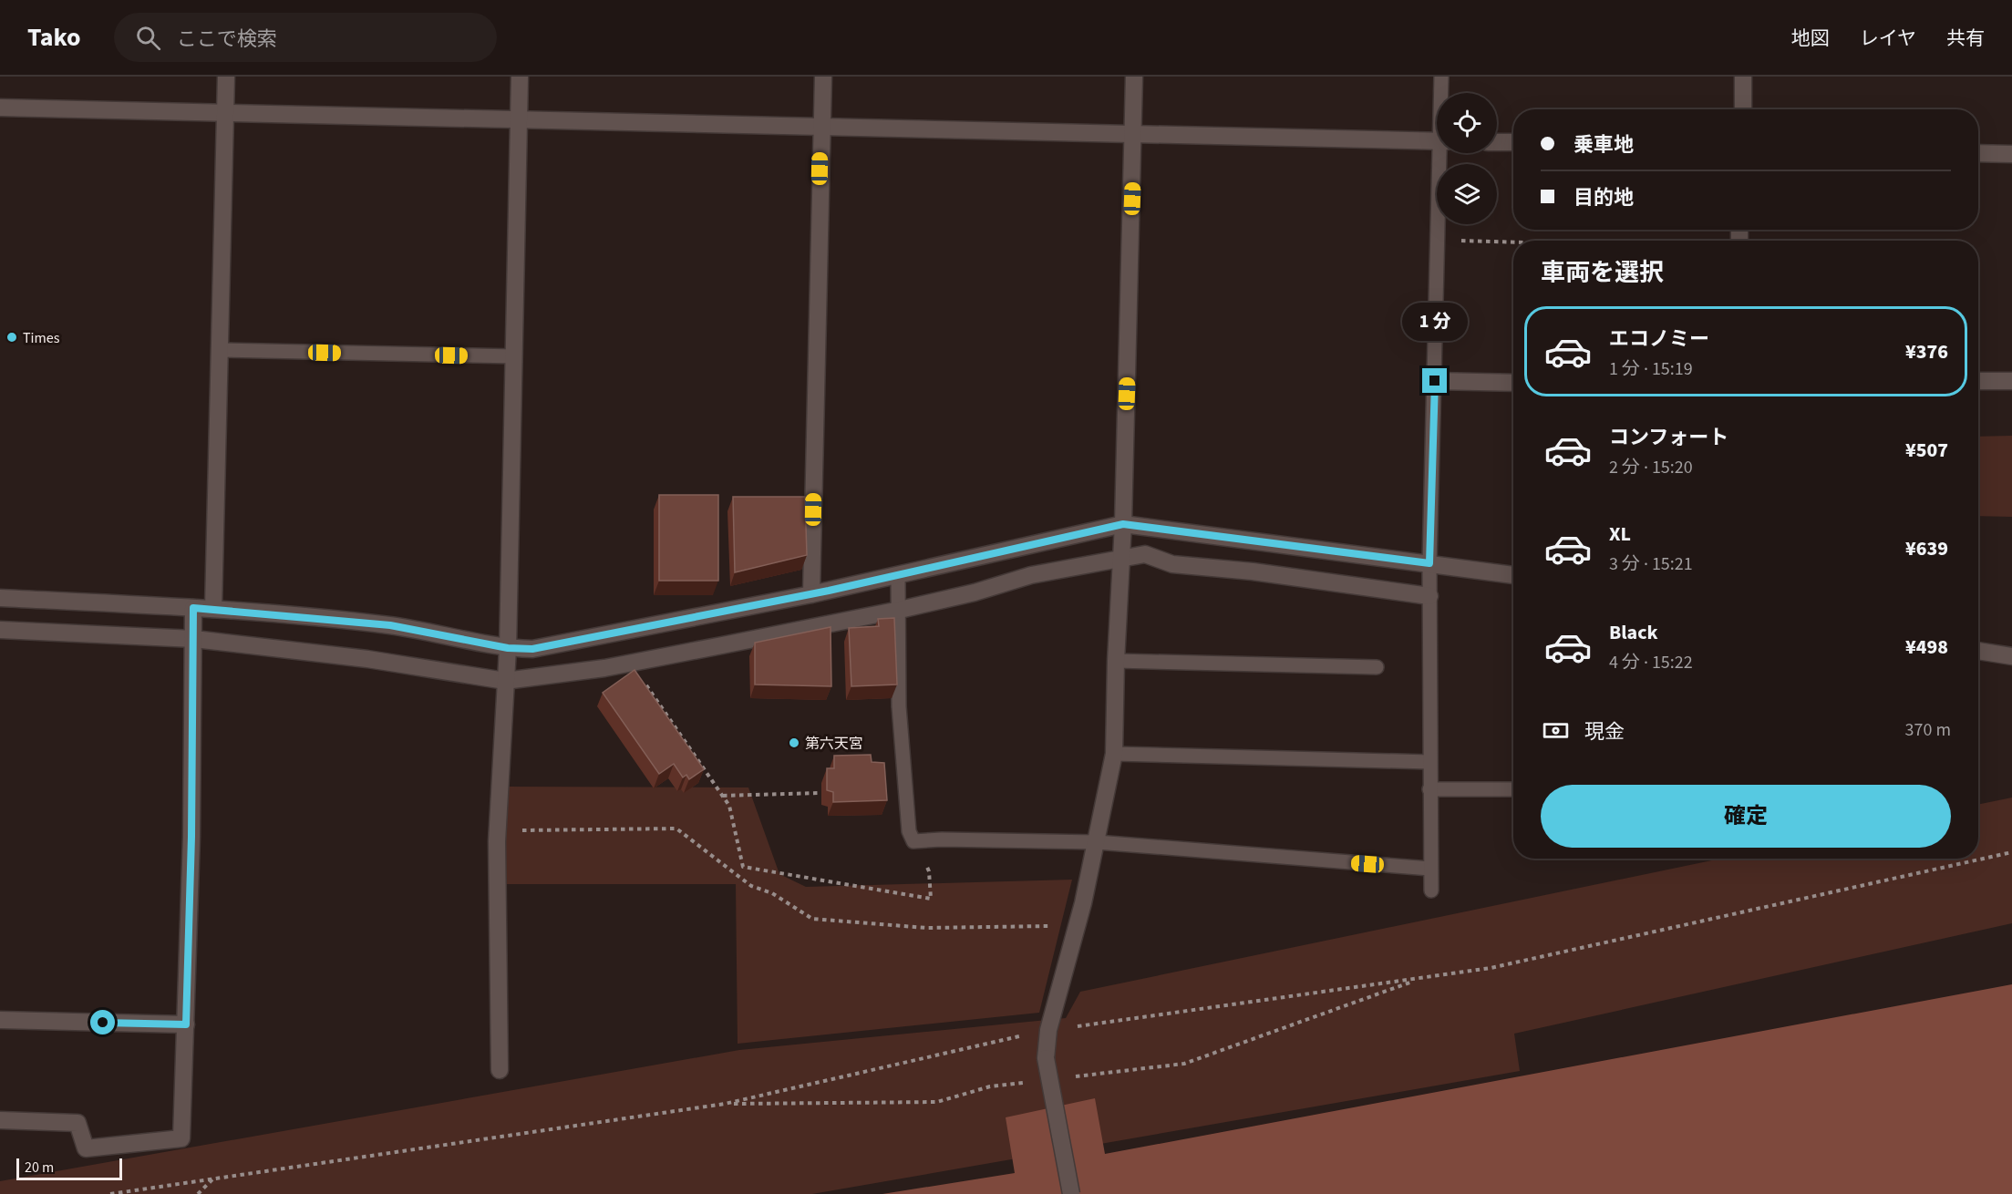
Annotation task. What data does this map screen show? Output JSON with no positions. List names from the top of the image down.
{
  "places": ["Times", "第六天宮"],
  "scale_bar": "20 m",
  "page": {
    "header": "Tako",
    "search": "ここで検索",
    "nav": ["地図", "レイヤ", "共有"],
    "banner": ["乗車地", "目的地"],
    "heading": "車両を選択",
    "bubble": "1 分",
    "list": [
      {
        "name": "エコノミー",
        "note": "1 分 · 15:19",
        "value": "¥376"
      },
      {
        "name": "コンフォート",
        "note": "2 分 · 15:20",
        "value": "¥507"
      },
      {
        "name": "XL",
        "note": "3 分 · 15:21",
        "value": "¥639"
      },
      {
        "name": "Black",
        "note": "4 分 · 15:22",
        "value": "¥498"
      }
    ],
    "pay": ["現金", "370 m"],
    "buttons": "確定",
    "scale": "20 m"
  }
}
